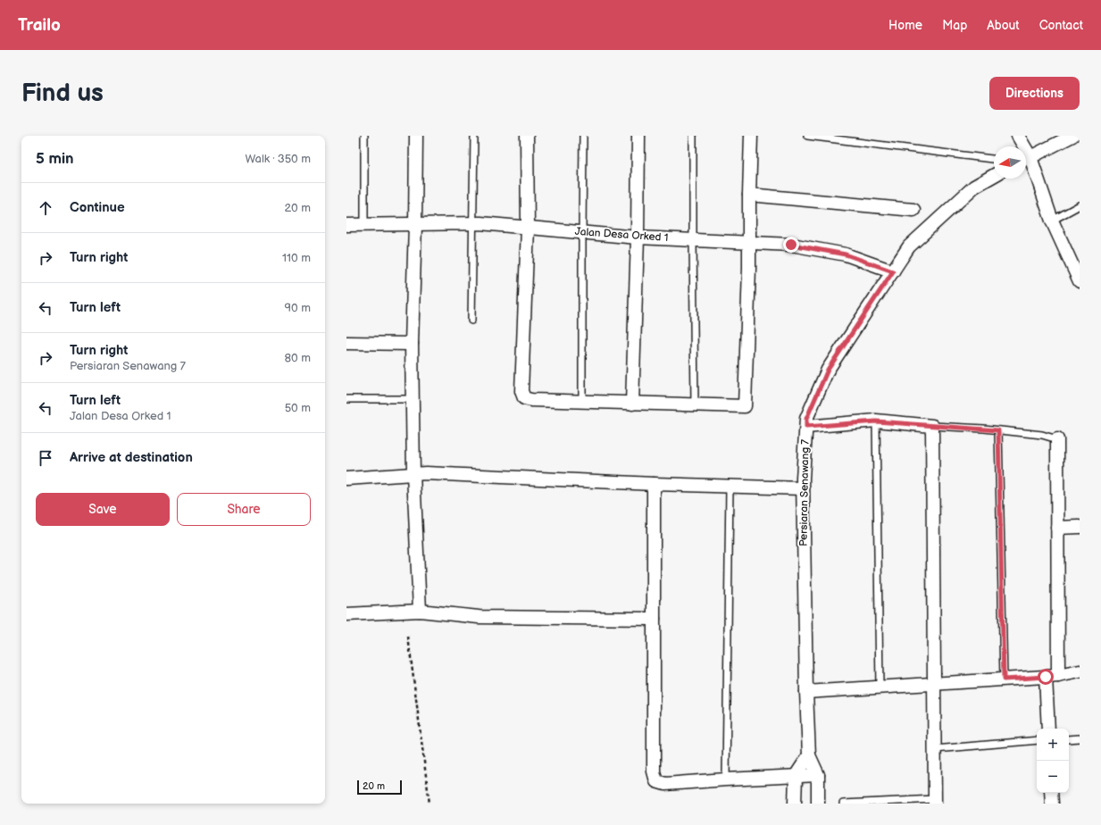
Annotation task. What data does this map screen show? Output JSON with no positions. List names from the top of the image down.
{
  "streets": {
    "street": ["Jalan Desa Orked 1", "Persiaran Senawang 7"]
  },
  "crossings": [
    ["Jalan Desa Orked 1", "Persiaran Senawang 7"]
  ],
  "scale_bar": "20 m",
  "north": "left",
  "page": {
    "header": "Trailo",
    "nav": [
      "Home",
      "Map",
      "About",
      "Contact"
    ],
    "buttons": [
      "Directions",
      ["Save", "Share"]
    ],
    "title": "Find us",
    "heading": ["5 min", "Walk · 350 m"],
    "list": [
      ["Continue", "20 m"],
      ["Turn right", "110 m"],
      ["Turn left", "90 m"],
      ["Turn right", "Persiaran Senawang 7", "80 m"],
      ["Turn left", "Jalan Desa Orked 1", "50 m"],
      "Arrive at destination"
    ],
    "map_buttons": ["+", "−"],
    "scale": "20 m"
  }
}
